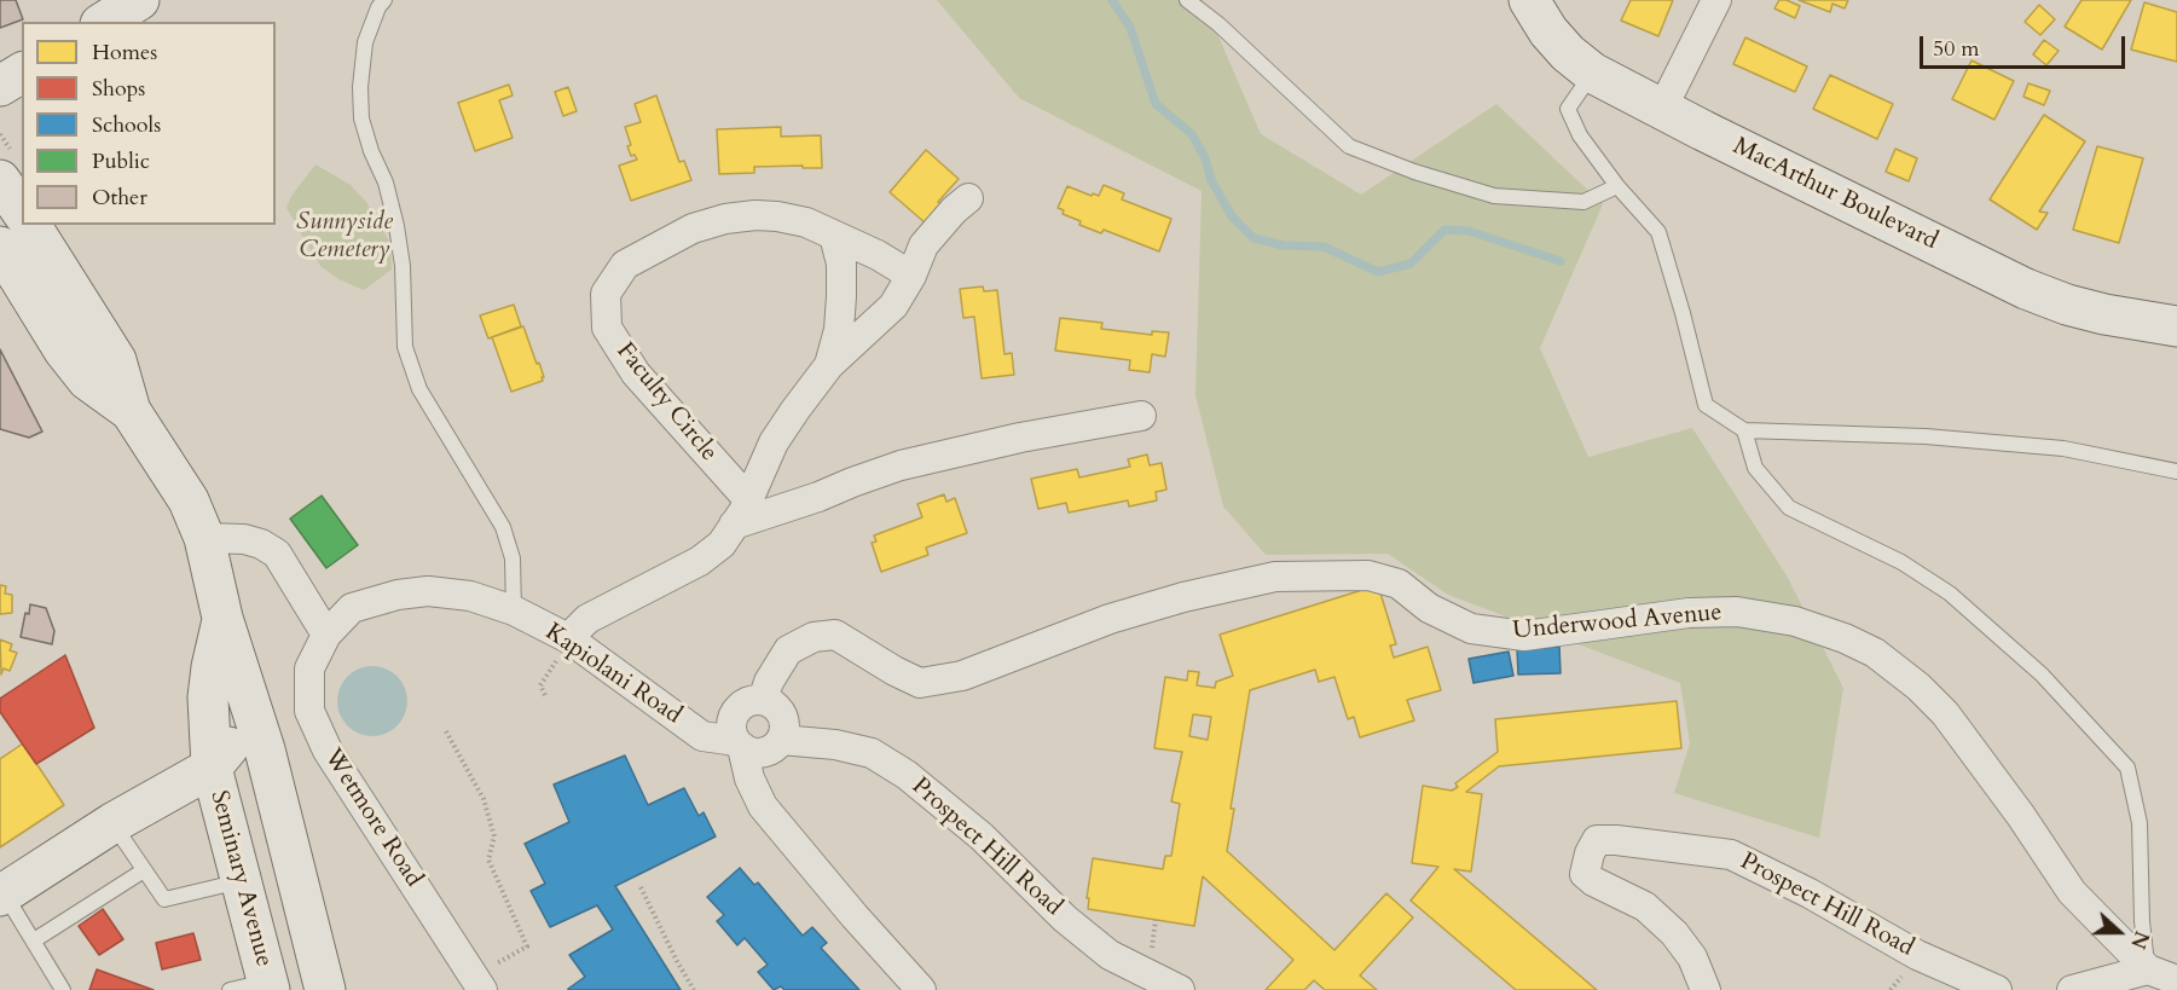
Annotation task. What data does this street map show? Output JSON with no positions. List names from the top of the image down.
{
  "streets": {
    "main road": ["MacArthur Boulevard", "Seminary Avenue"],
    "street": [
      "Faculty Circle",
      "Underwood Avenue",
      "Kapiolani Road",
      "Wetmore Road",
      "Prospect Hill Road"
    ]
  },
  "crossings": [
    ["Underwood Avenue", "Kapiolani Road"],
    ["Underwood Avenue", "Prospect Hill Road"],
    ["Kapiolani Road", "Wetmore Road"],
    ["Kapiolani Road", "Prospect Hill Road"]
  ],
  "parks": ["Sunnyside Cemetery"],
  "legend": [
    "Homes",
    "Shops",
    "Schools",
    "Public",
    "Other"
  ],
  "scale_bar": "50 m",
  "north": "right"
}
